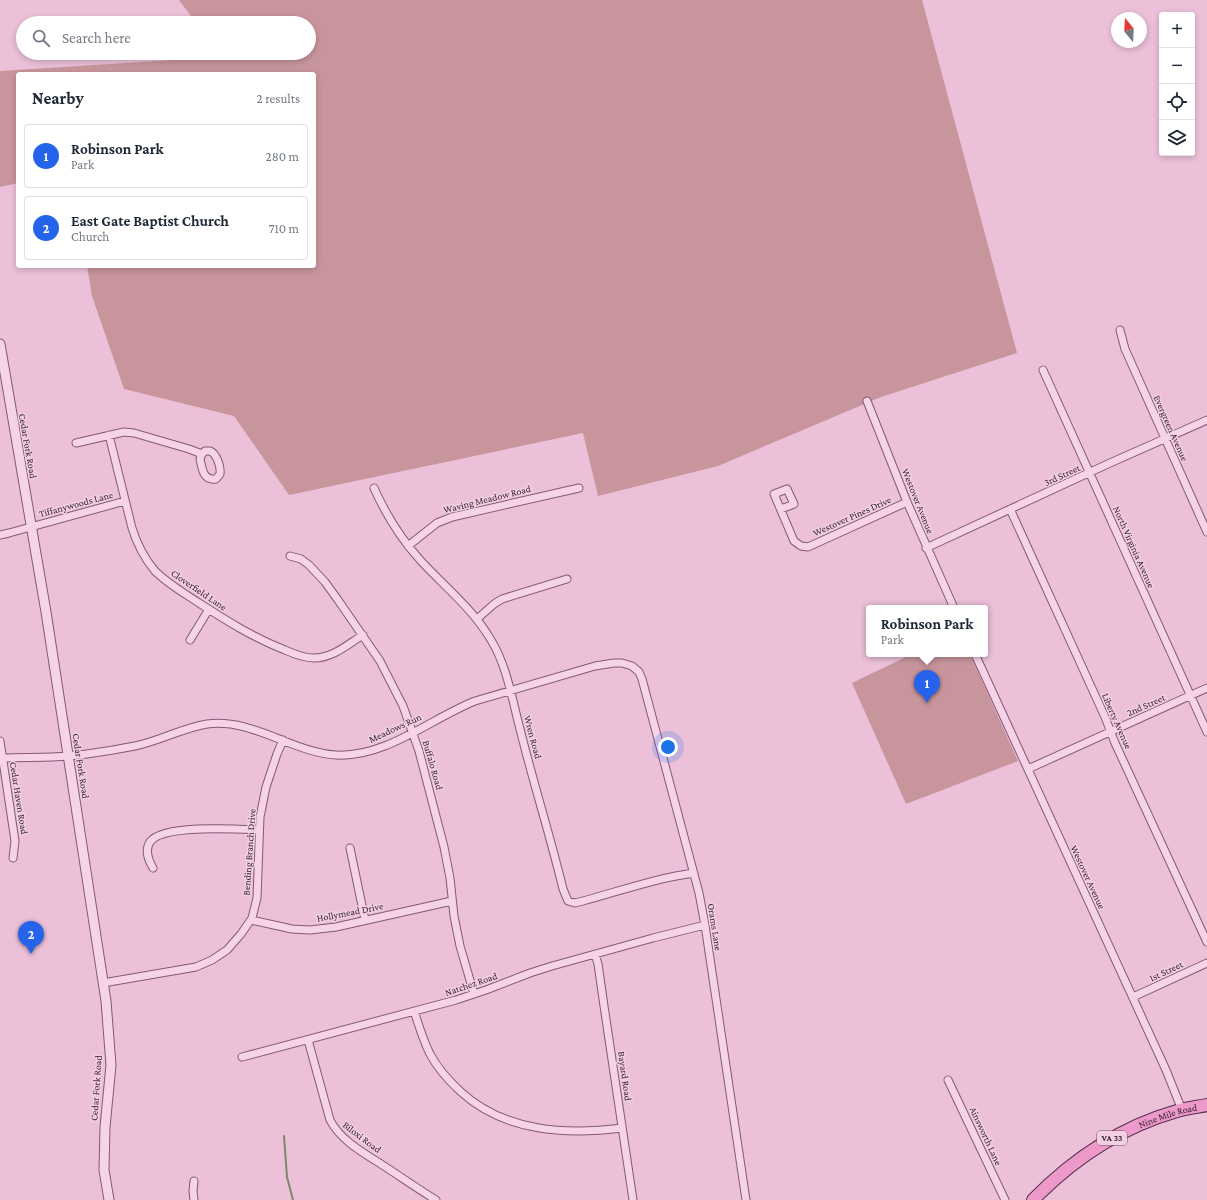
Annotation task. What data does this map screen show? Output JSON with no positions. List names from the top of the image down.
{
  "streets": {
    "main road": ["Nine Mile Road", "VA 33"],
    "street": [
      "Evergreen Avenue",
      "Cedar Fork Road",
      "3rd Street",
      "Waving Meadow Road",
      "Westover Avenue",
      "Tiffanywoods Lane",
      "Westover Pines Drive",
      "North Virginia Avenue",
      "Cloverfield Lane",
      "2nd Street",
      "Liberty Avenue",
      "Meadows Run",
      "Wren Road",
      "Buffalo Road",
      "Cedar Haven Road",
      "Bending Branch Drive",
      "Hollymead Drive",
      "Orams Lane",
      "1st Street",
      "Natchez Road",
      "Bayard Road",
      "Ainsworth Lane",
      "Biloxi Road"
    ]
  },
  "crossings": [
    ["Evergreen Avenue", "3rd Street"],
    ["Cedar Fork Road", "Tiffanywoods Lane"],
    ["Cedar Fork Road", "Meadows Run"],
    ["Cedar Fork Road", "Bending Branch Drive"],
    ["3rd Street", "Westover Avenue"],
    ["3rd Street", "North Virginia Avenue"],
    ["3rd Street", "Liberty Avenue"],
    ["Waving Meadow Road", "Wren Road"],
    ["Westover Avenue", "Westover Pines Drive"],
    ["Westover Avenue", "2nd Street"],
    ["Westover Avenue", "1st Street"],
    ["Westover Avenue", "Nine Mile Road"],
    ["Tiffanywoods Lane", "Cloverfield Lane"],
    ["North Virginia Avenue", "2nd Street"],
    ["Cloverfield Lane", "Buffalo Road"],
    ["2nd Street", "Liberty Avenue"],
    ["Meadows Run", "Wren Road"],
    ["Meadows Run", "Buffalo Road"],
    ["Meadows Run", "Cedar Haven Road"],
    ["Meadows Run", "Bending Branch Drive"],
    ["Meadows Run", "Orams Lane"],
    ["Wren Road", "Orams Lane"],
    ["Buffalo Road", "Hollymead Drive"],
    ["Buffalo Road", "Natchez Road"],
    ["Bending Branch Drive", "Hollymead Drive"],
    ["Orams Lane", "Natchez Road"],
    ["Natchez Road", "Bayard Road"],
    ["Natchez Road", "Biloxi Road"]
  ],
  "north": "top",
  "page": {
    "map_buttons": ["+", "−"],
    "search": "Search here",
    "heading": ["Nearby", "2 results"],
    "list": [
      {
        "mark": "1",
        "name": "Robinson Park",
        "note": "Park",
        "value": "280 m"
      },
      {
        "mark": "2",
        "name": "East Gate Baptist Church",
        "note": "Church",
        "value": "710 m"
      }
    ],
    "popup": ["Robinson Park", "Park"],
    "pins": ["1", "2"]
  }
}
